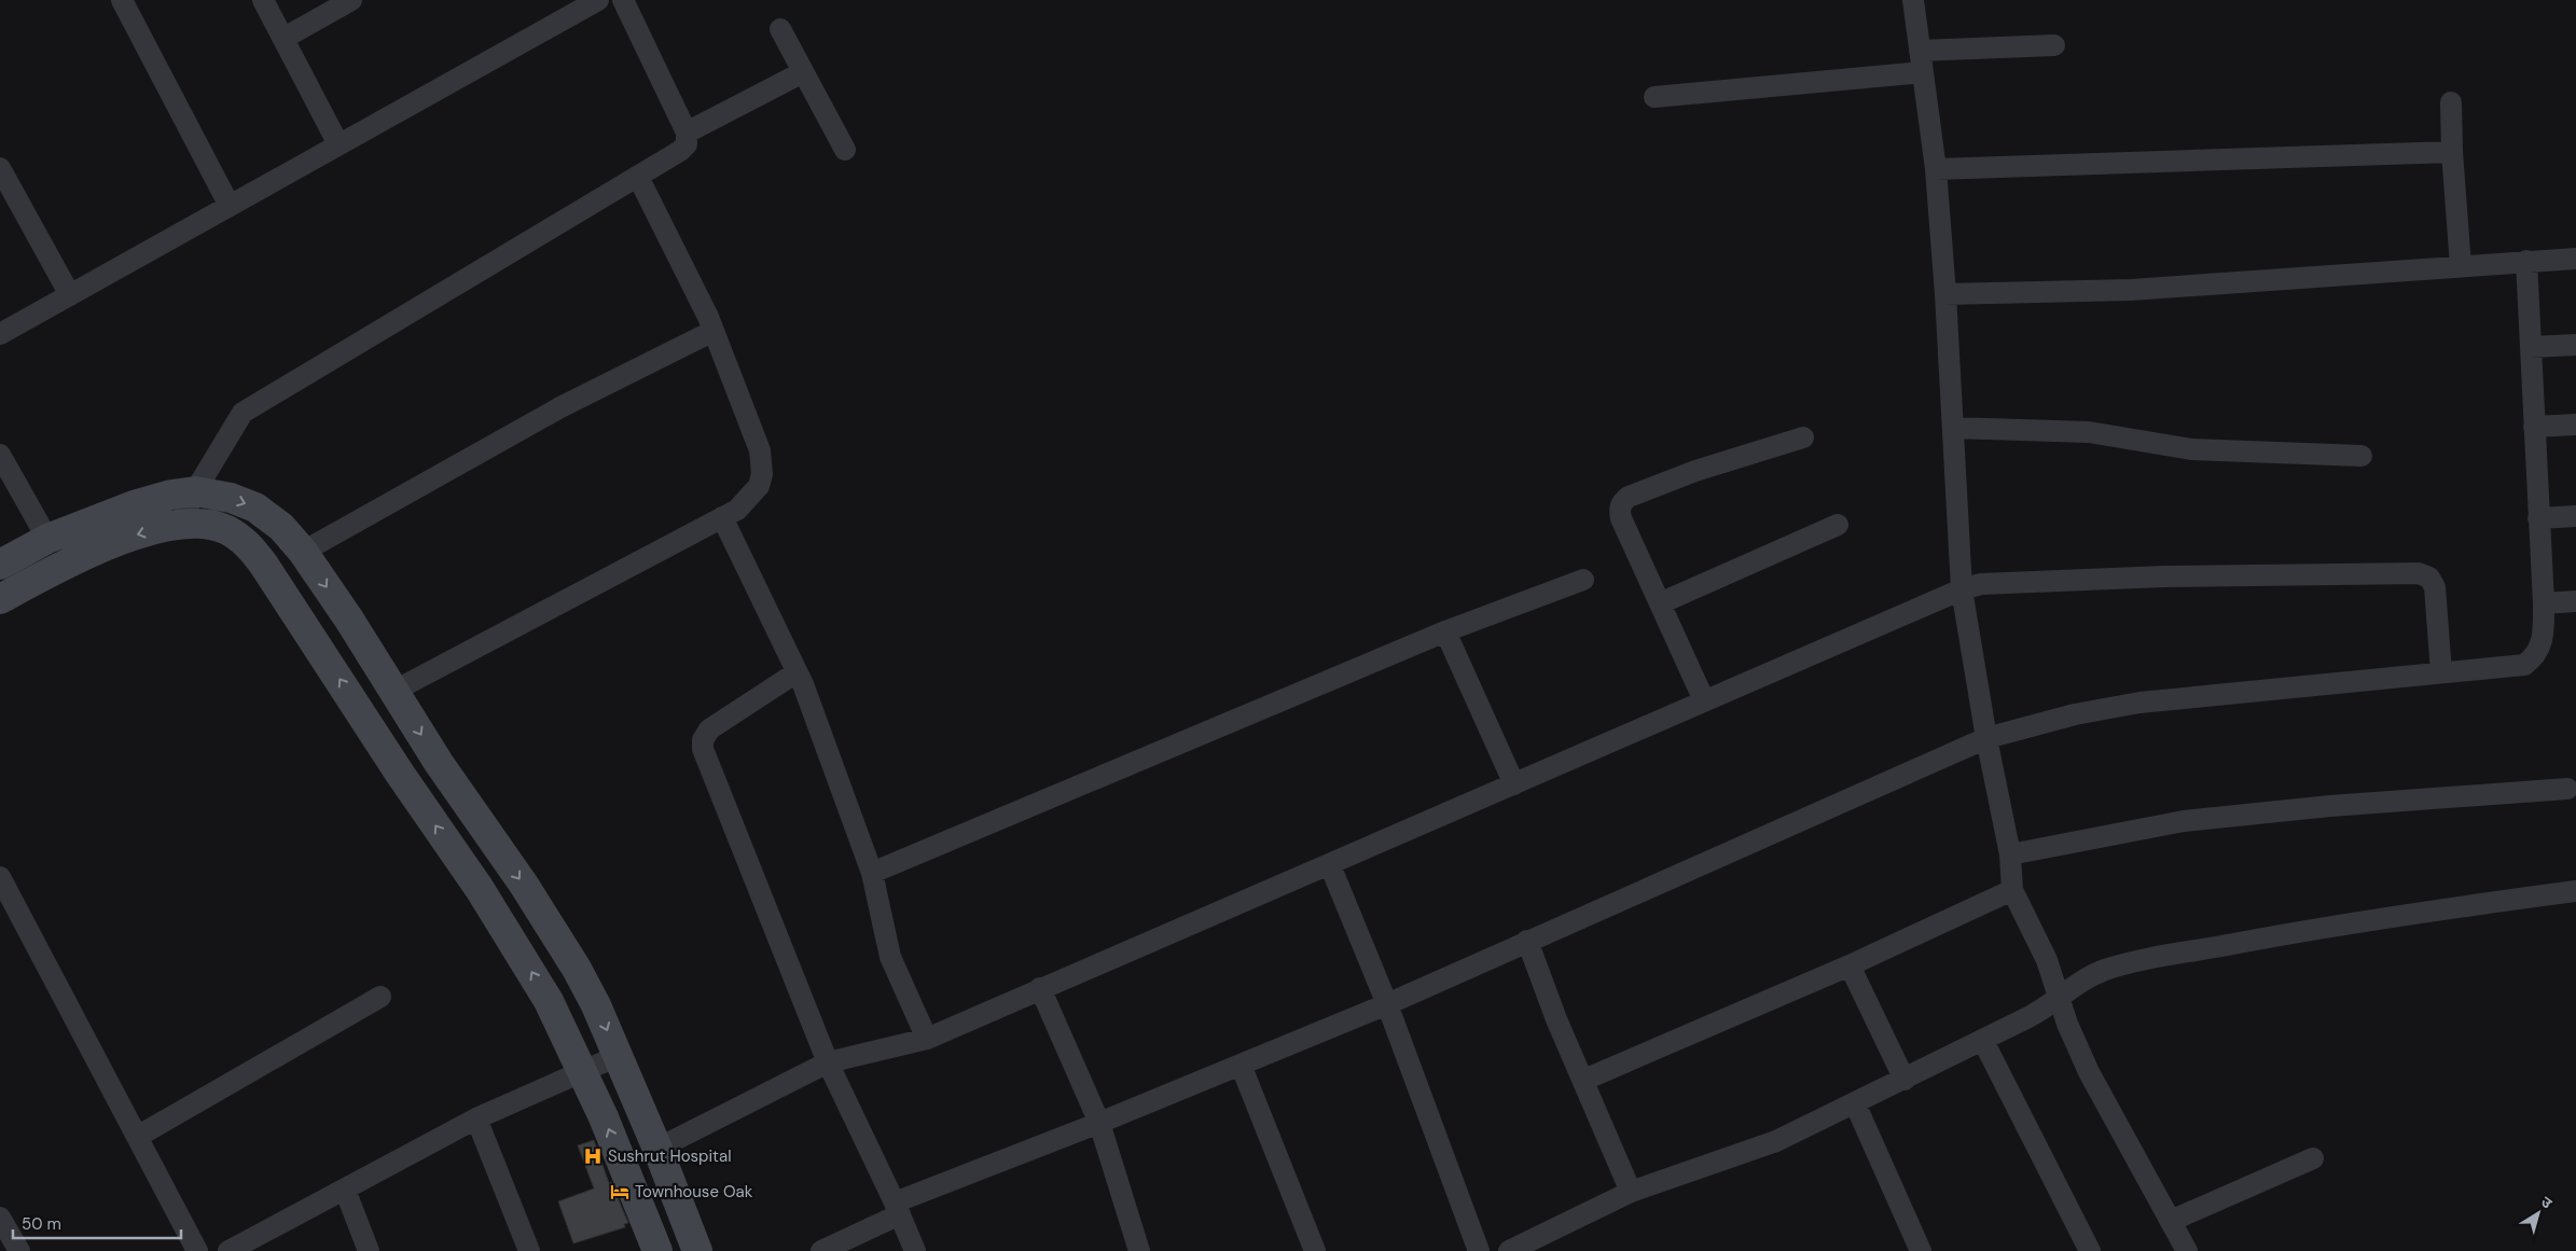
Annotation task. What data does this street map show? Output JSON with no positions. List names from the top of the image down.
{
  "places": {
    "hospital": ["Sushrut Hospital"],
    "hotel": ["Townhouse Oak"]
  },
  "scale_bar": "50 m",
  "north": "top right"
}
